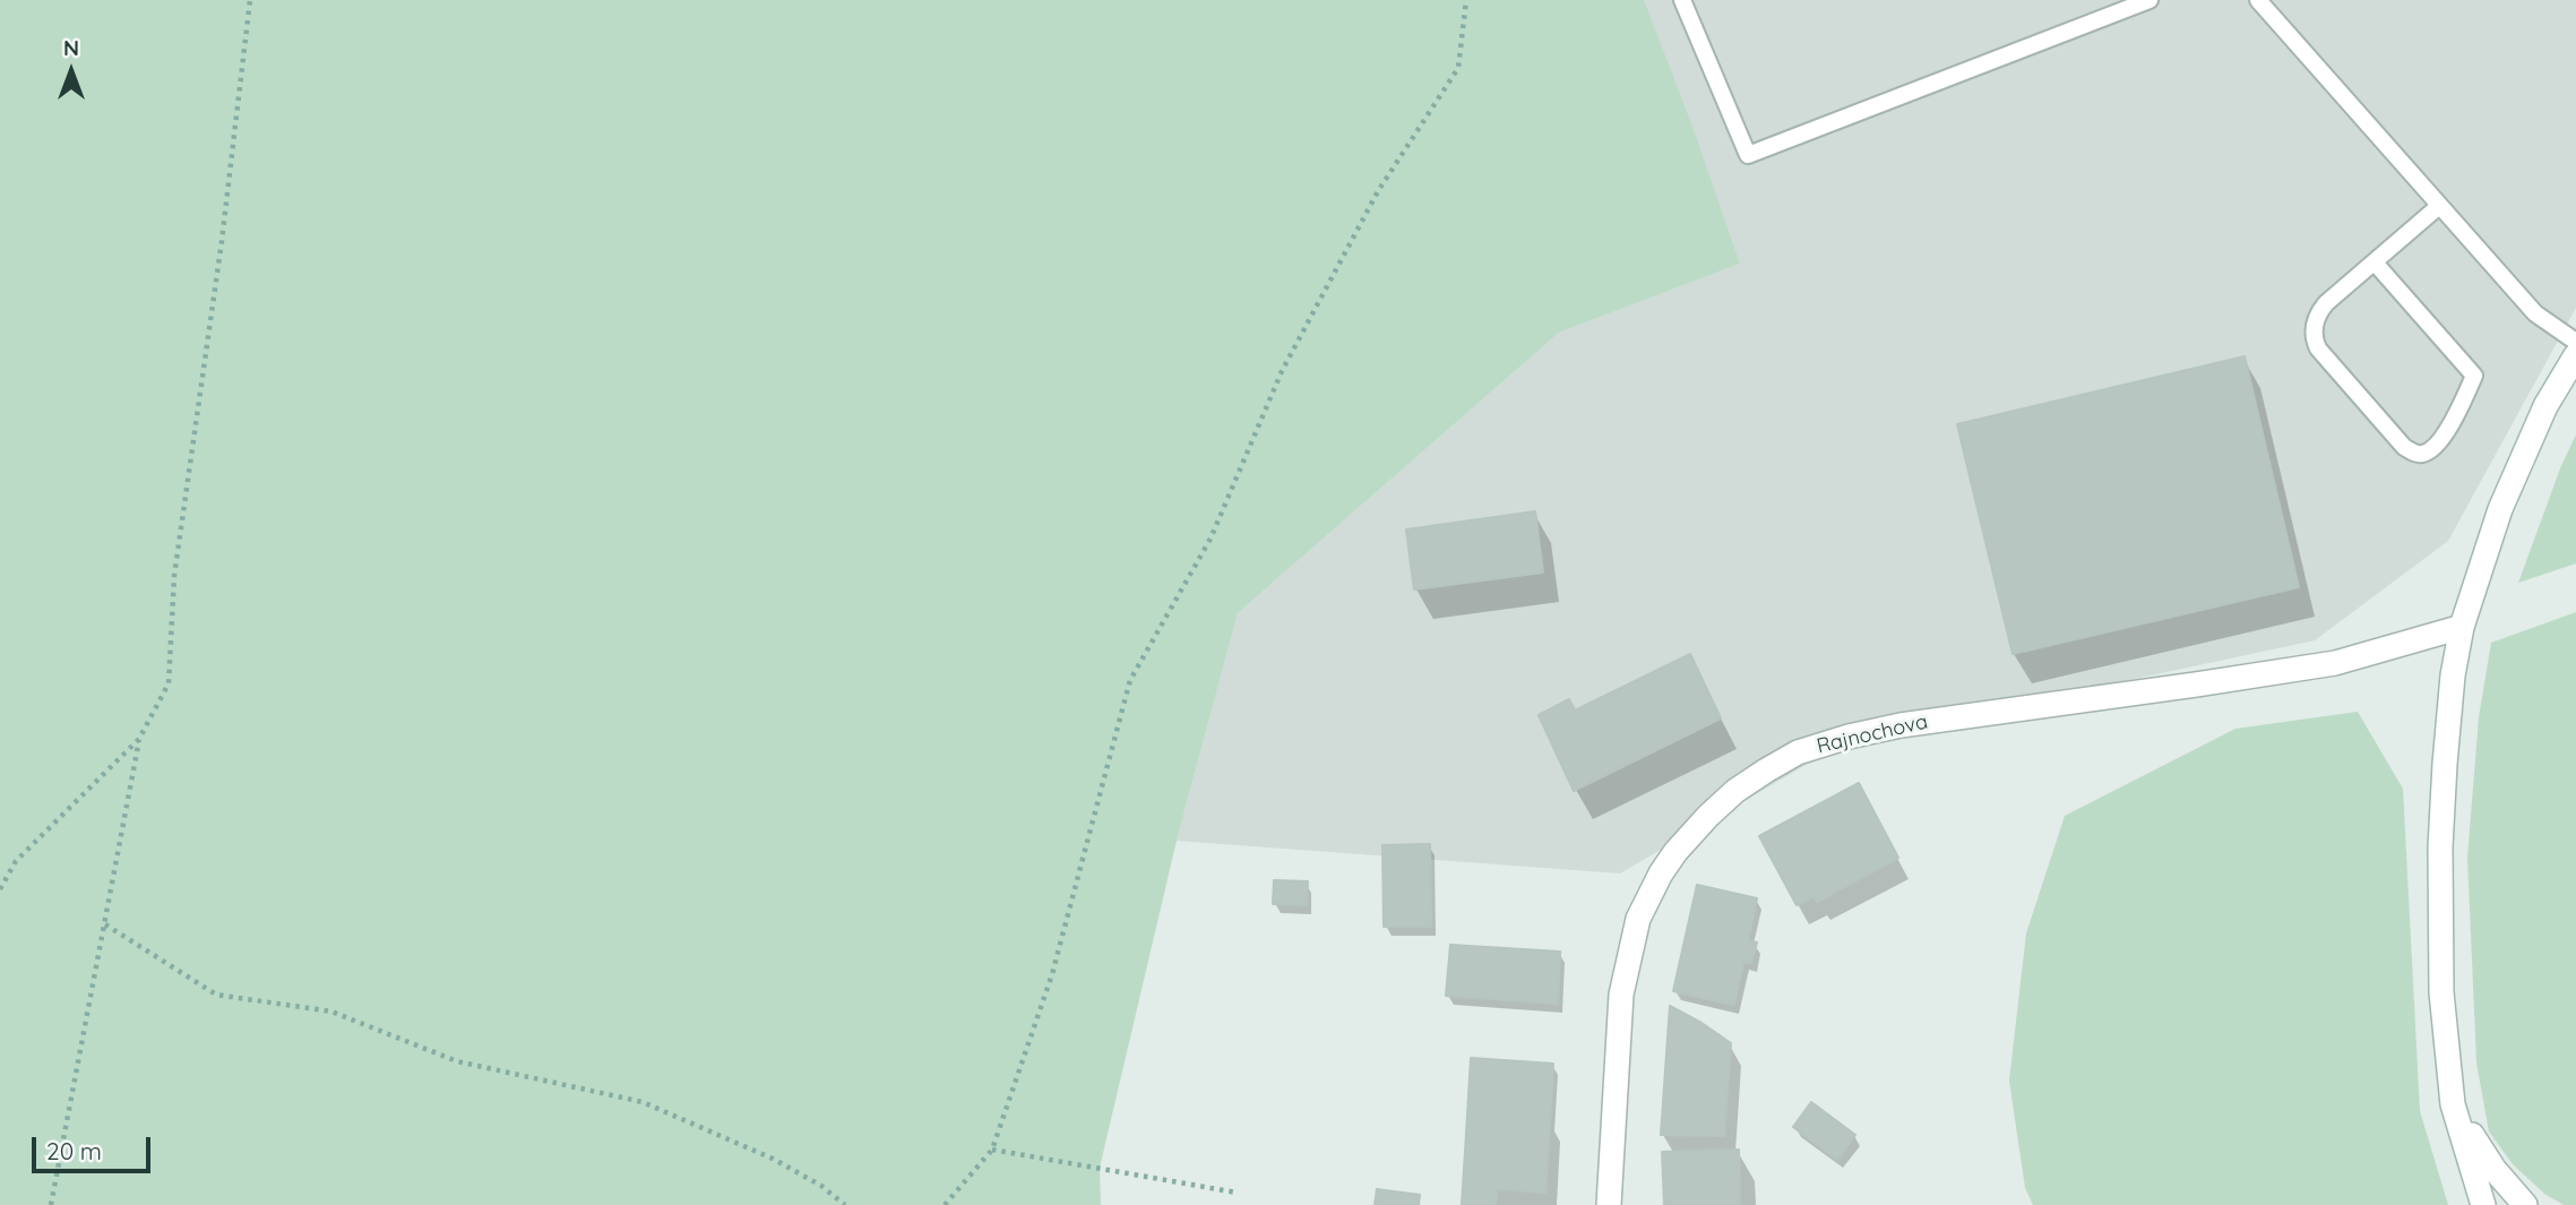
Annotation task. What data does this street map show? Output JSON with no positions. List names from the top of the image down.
{
  "streets": {
    "street": ["Rajnochova"]
  },
  "scale_bar": "20 m",
  "north": "top"
}
